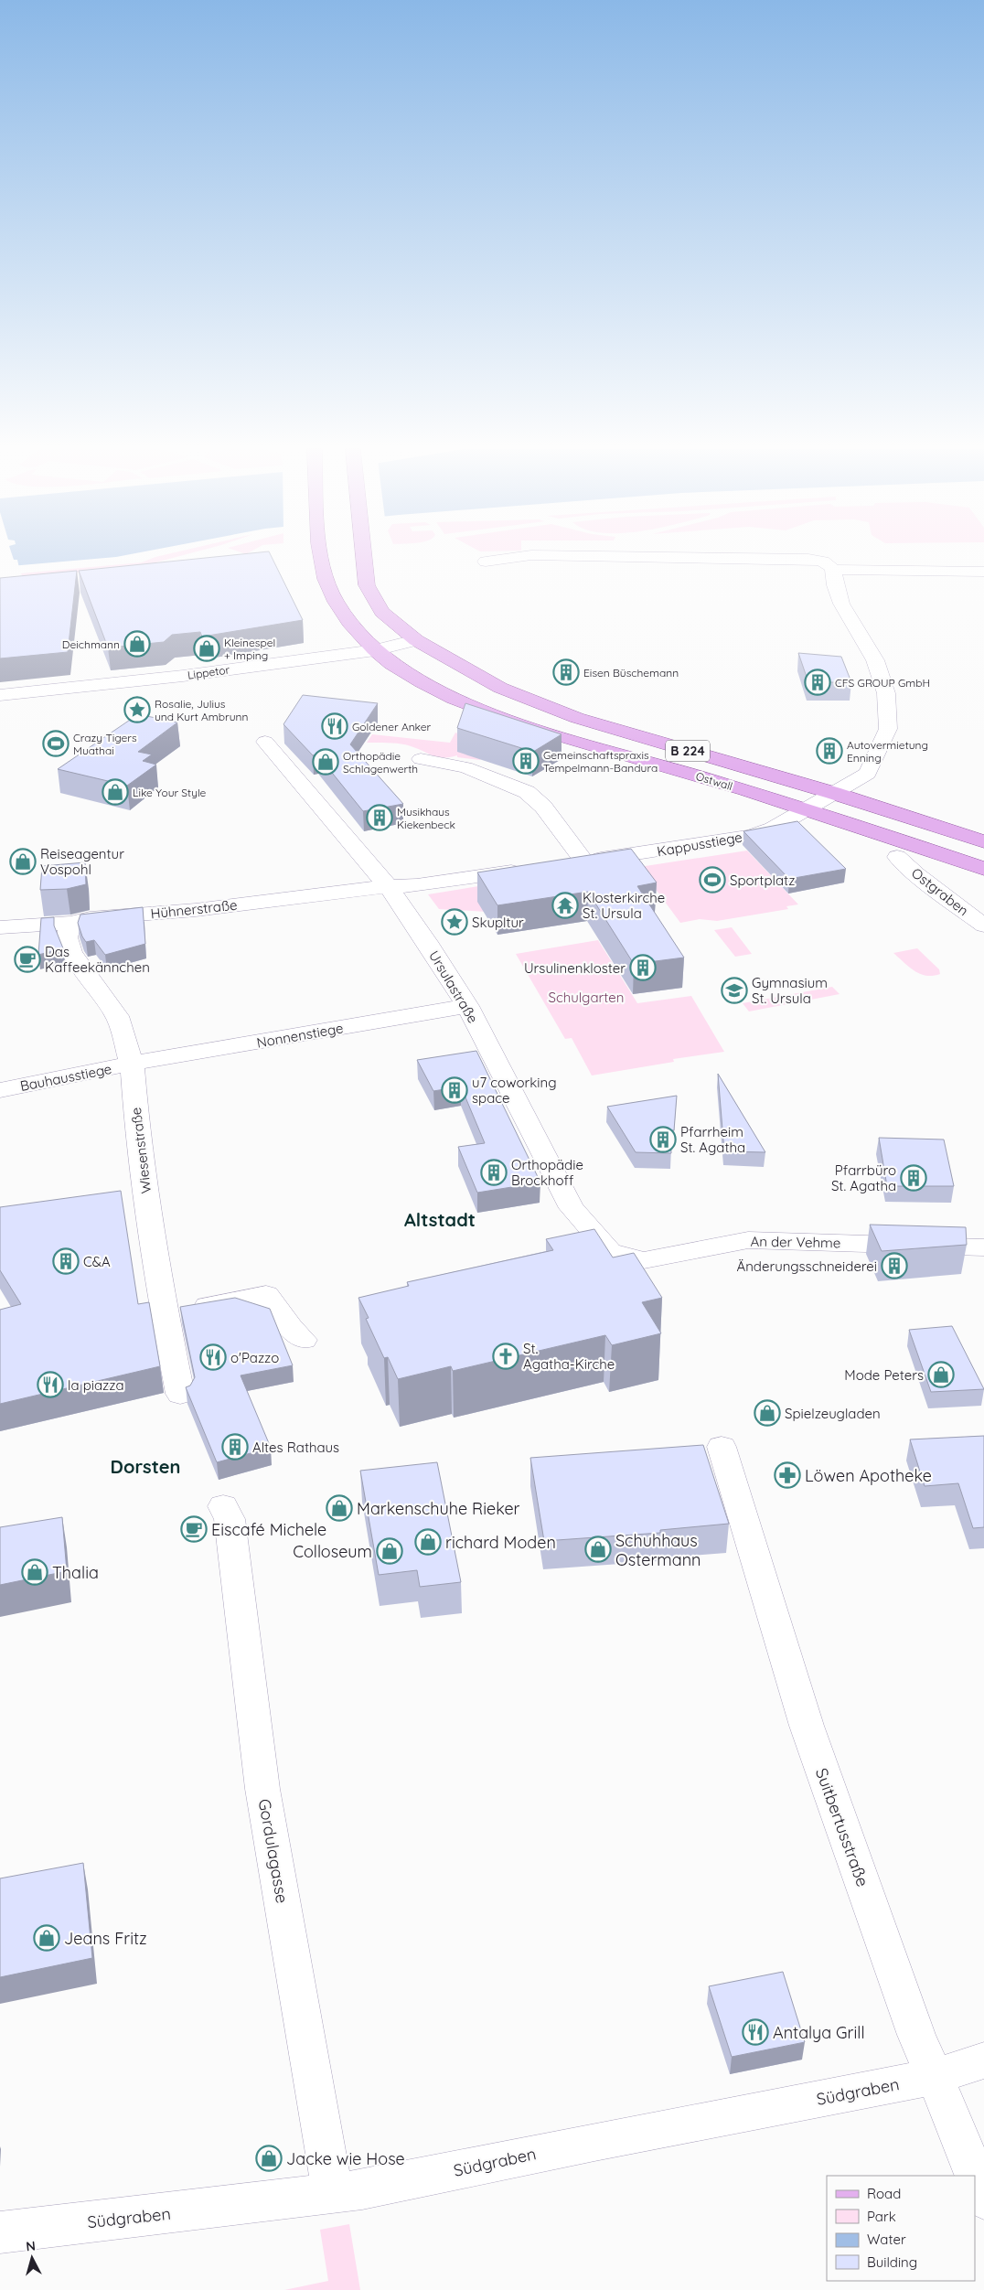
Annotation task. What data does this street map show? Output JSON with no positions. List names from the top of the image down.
{
  "streets": {
    "main road": ["B 224", "Ostwall"],
    "street": [
      "Lippetor",
      "Kappusstiege",
      "Ostgraben",
      "Hühnerstraße",
      "Ursulastraße",
      "Nonnenstiege",
      "Bauhausstiege",
      "Wiesenstraße",
      "An der Vehme",
      "Suitbertusstraße",
      "Gordulagasse",
      "Südgraben"
    ]
  },
  "crossings": [
    ["Lippetor", "B 224"],
    ["Lippetor", "Ostwall"],
    ["B 224", "Ostwall"],
    ["Ostwall", "Kappusstiege"],
    ["Hühnerstraße", "Ursulastraße"],
    ["Hühnerstraße", "Wiesenstraße"],
    ["Ursulastraße", "Nonnenstiege"],
    ["Ursulastraße", "An der Vehme"],
    ["Nonnenstiege", "Bauhausstiege"],
    ["Nonnenstiege", "Wiesenstraße"],
    ["Bauhausstiege", "Wiesenstraße"],
    ["Suitbertusstraße", "Südgraben"],
    ["Gordulagasse", "Südgraben"]
  ],
  "districts": ["Altstadt", "Dorsten"],
  "parks": ["Schulgarten"],
  "places": {
    "shop": [
      "Deichmann",
      "Kleinespel + Imping",
      "Orthopädie Schlagenwerth",
      "Like Your Style",
      "Reiseagentur Vospohl",
      "Mode Peters",
      "Spielzeugladen",
      "Markenschuhe Rieker",
      "richard Moden",
      "Schuhhaus Ostermann",
      "Colloseum",
      "Thalia",
      "Jeans Fritz",
      "Jacke wie Hose"
    ],
    "building": [
      "Eisen Büschemann",
      "CFS GROUP GmbH",
      "Autovermietung Enning",
      "Gemeinschaftspraxis Tempelmann-Bandura",
      "Musikhaus Kiekenbeck",
      "Ursulinenkloster",
      "u7 coworking space",
      "Pfarrheim St. Agatha",
      "Orthopädie Brockhoff",
      "Pfarrbüro St. Agatha",
      "C&A",
      "Änderungsschneiderei",
      "Altes Rathaus"
    ],
    "place": ["Rosalie, Julius und Kurt Ambrunn", "Skupltur"],
    "restaurant": [
      "Goldener Anker",
      "o'Pazzo",
      "la piazza",
      "Antalya Grill"
    ],
    "sports": ["Crazy Tigers Muathai", "Sportplatz"],
    "temple": ["Klosterkirche St. Ursula"],
    "cafe": ["Das Kaffeekännchen", "Eiscafé Michele"],
    "school or university": ["Gymnasium St. Ursula"],
    "church": ["St. Agatha-Kirche"],
    "pharmacy": ["Löwen Apotheke"]
  },
  "legend": [
    "Road",
    "Park",
    "Water",
    "Building"
  ],
  "north": "top"
}
